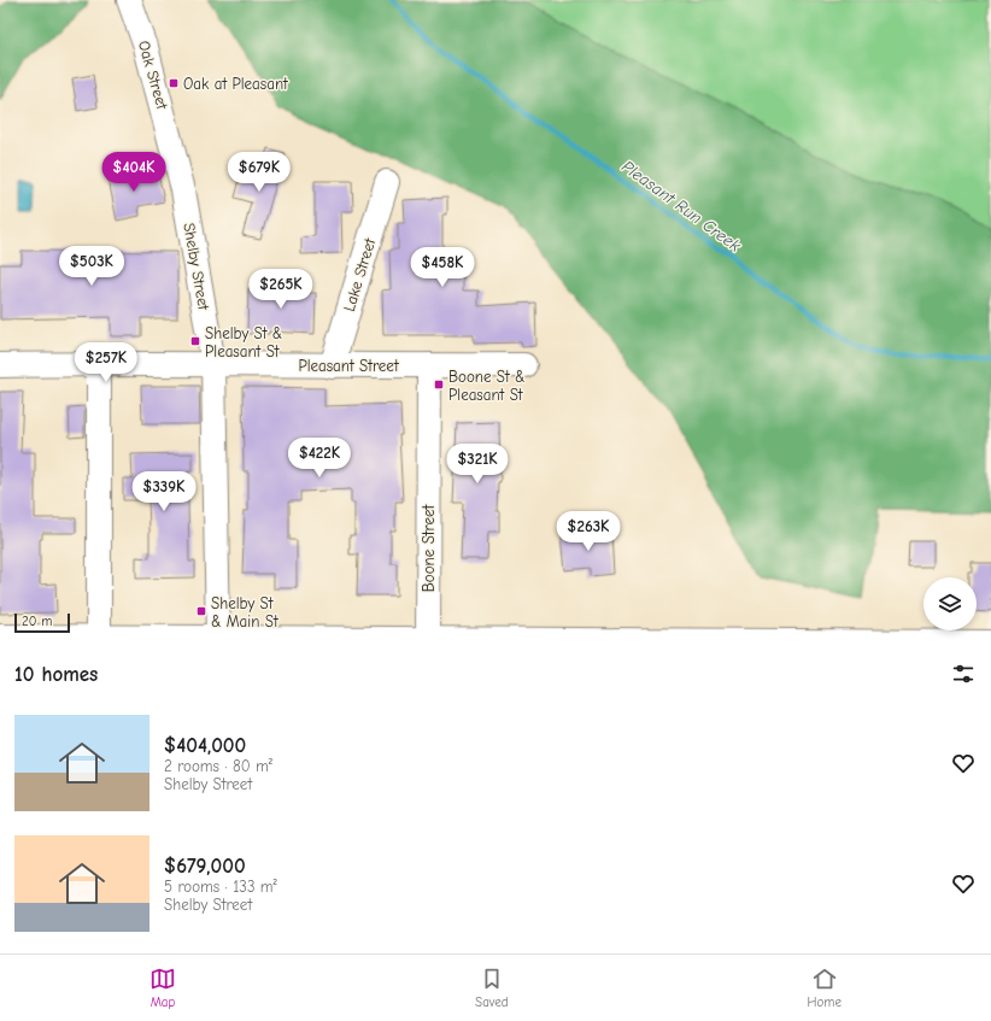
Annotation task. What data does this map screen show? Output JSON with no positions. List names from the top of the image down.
{
  "streets": {
    "street": [
      "Oak Street",
      "Shelby Street",
      "Lake Street",
      "Pleasant Street",
      "Boone Street"
    ]
  },
  "crossings": [
    ["Oak Street", "Shelby Street"],
    ["Shelby Street", "Pleasant Street"],
    ["Lake Street", "Pleasant Street"],
    ["Pleasant Street", "Boone Street"]
  ],
  "water": ["Pleasant Run Creek"],
  "places": {
    "transit": [
      "Oak at Pleasant",
      "Shelby St & Pleasant St",
      "Boone St & Pleasant St",
      "Shelby St & Main St"
    ]
  },
  "scale_bar": "20 m",
  "page": {
    "price": [
      "$404K",
      "$679K",
      "$503K",
      "$458K",
      "$265K",
      "$257K",
      "$422K",
      "$321K",
      "$339K",
      "$263K"
    ],
    "scale": "20 m",
    "heading": "10 homes",
    "list": [
      {
        "name": "$404,000",
        "note": "2 rooms · 80 m² · Shelby Street"
      },
      {
        "name": "$679,000",
        "note": "5 rooms · 133 m² · Shelby Street"
      }
    ],
    "tabs": ["Map", "Saved", "Home"]
  }
}
